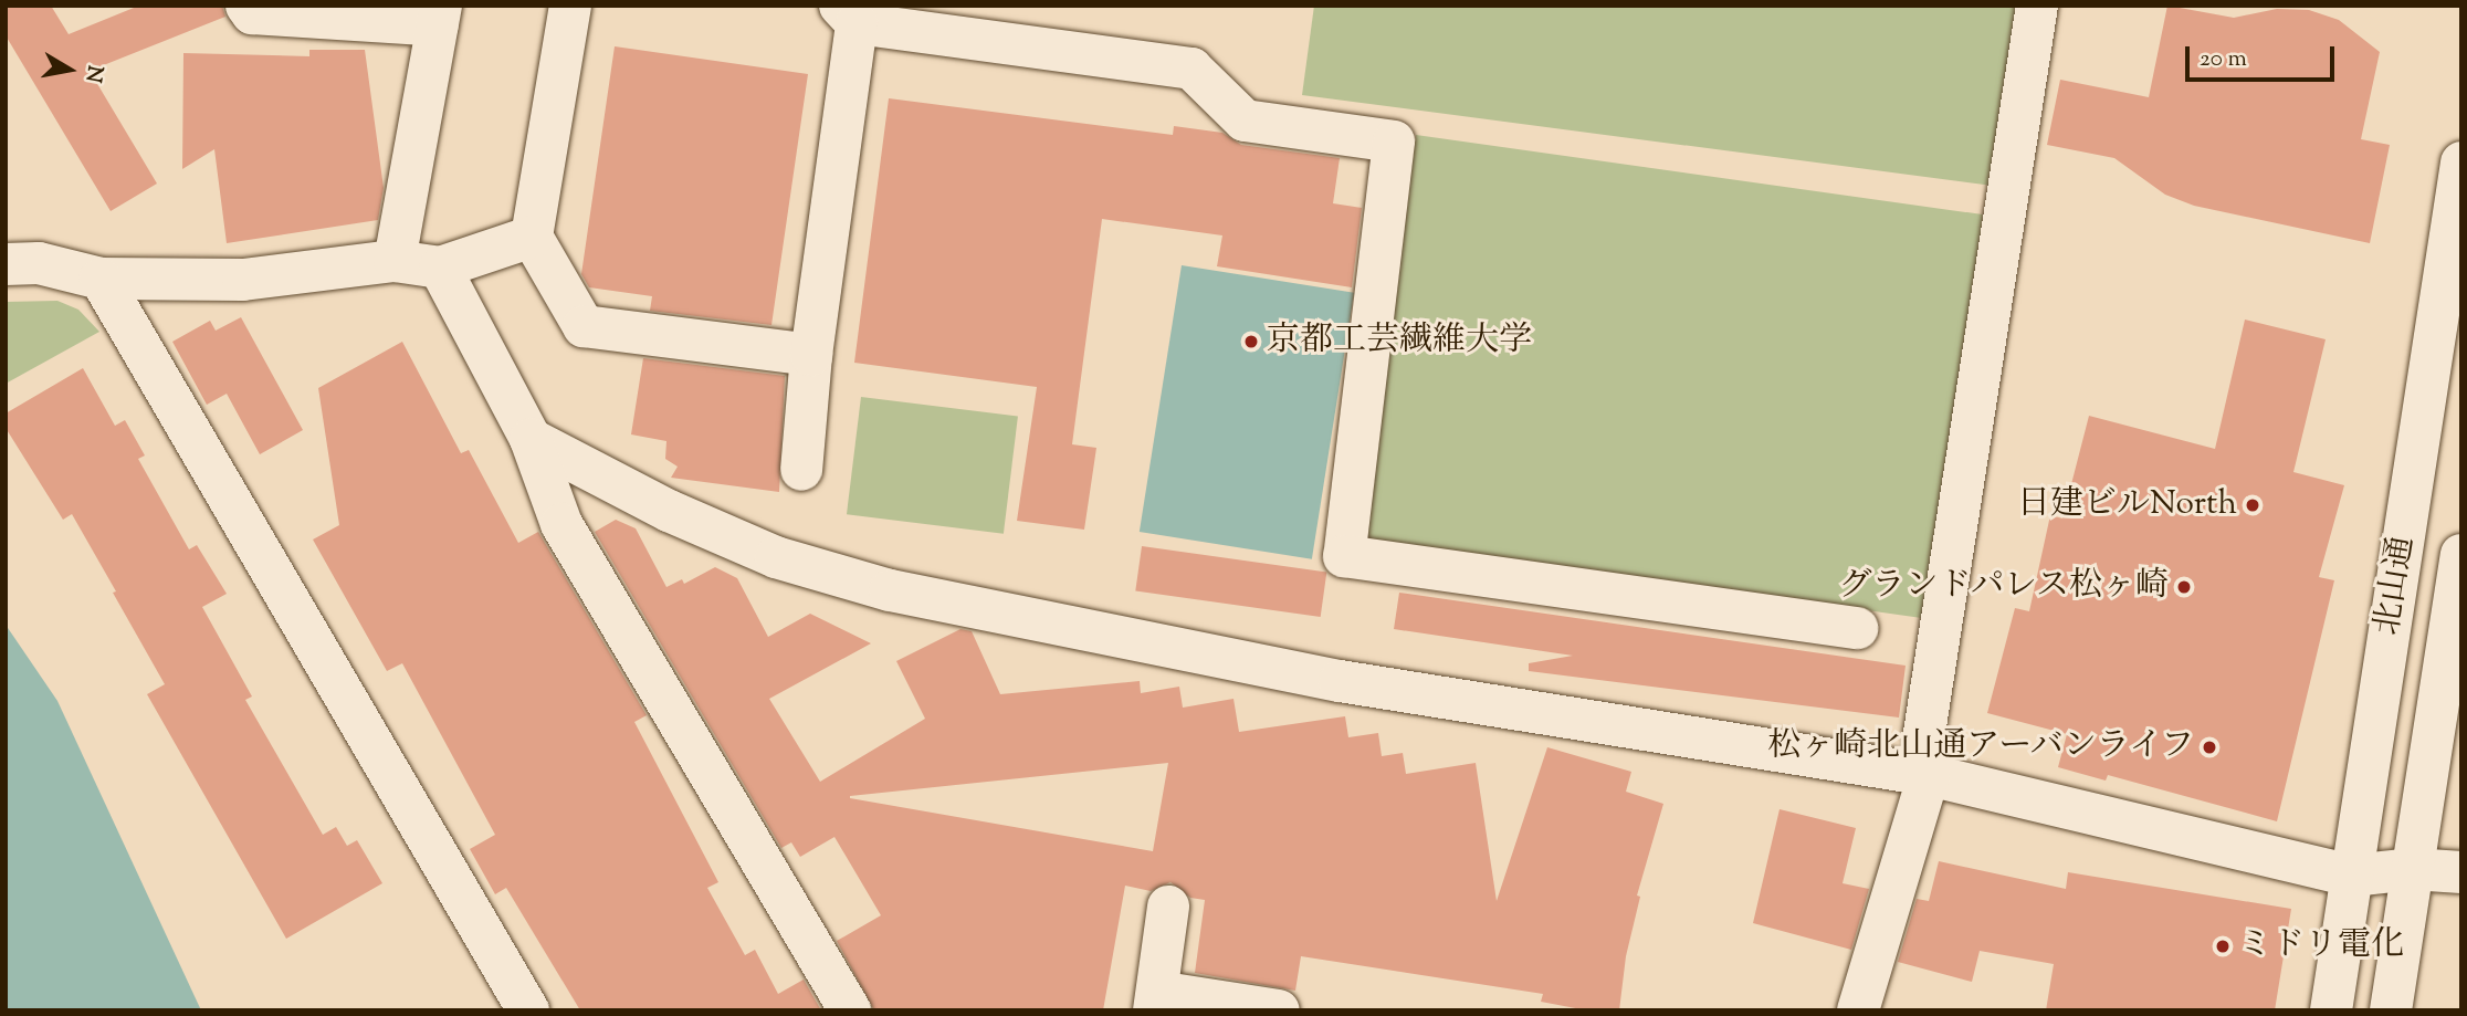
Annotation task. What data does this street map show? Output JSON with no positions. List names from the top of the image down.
{
  "streets": {
    "street": ["北山通"]
  },
  "places": [
    "京都工芸繊維大学",
    "日建ビルNorth",
    "グランドパレス松ヶ崎",
    "松ヶ崎北山通アーバンライフ",
    "ミドリ電化"
  ],
  "scale_bar": "20 m",
  "north": "right"
}
